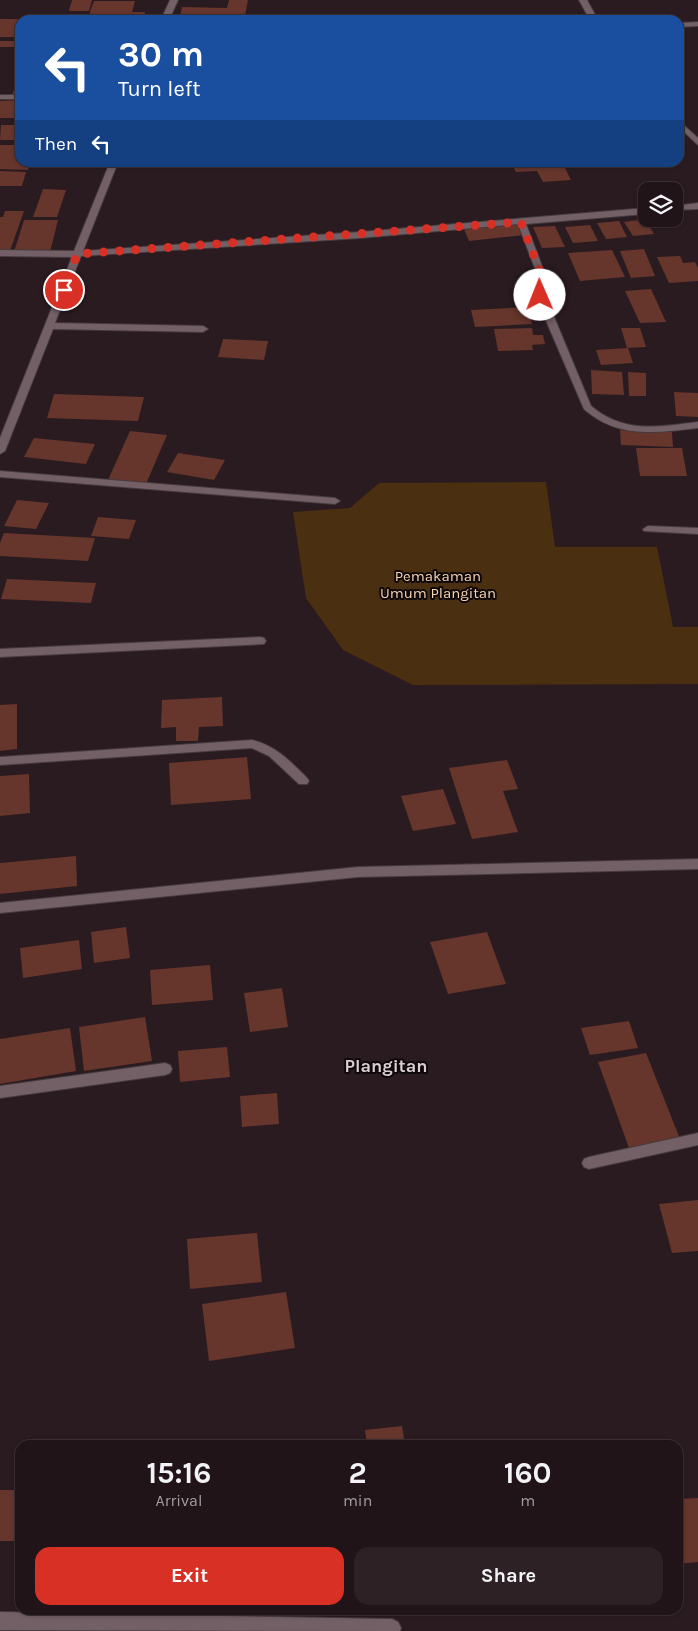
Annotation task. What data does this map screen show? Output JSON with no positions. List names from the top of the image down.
{
  "districts": ["Plangitan"],
  "parks": ["Pemakaman Umum Plangitan"],
  "page": {
    "turn": ["30 m", "Turn left"],
    "then": "Then",
    "eta": [
      "15:16",
      "Arrival",
      "2",
      "min",
      "160",
      "m"
    ],
    "buttons": ["Exit", "Share"]
  }
}
